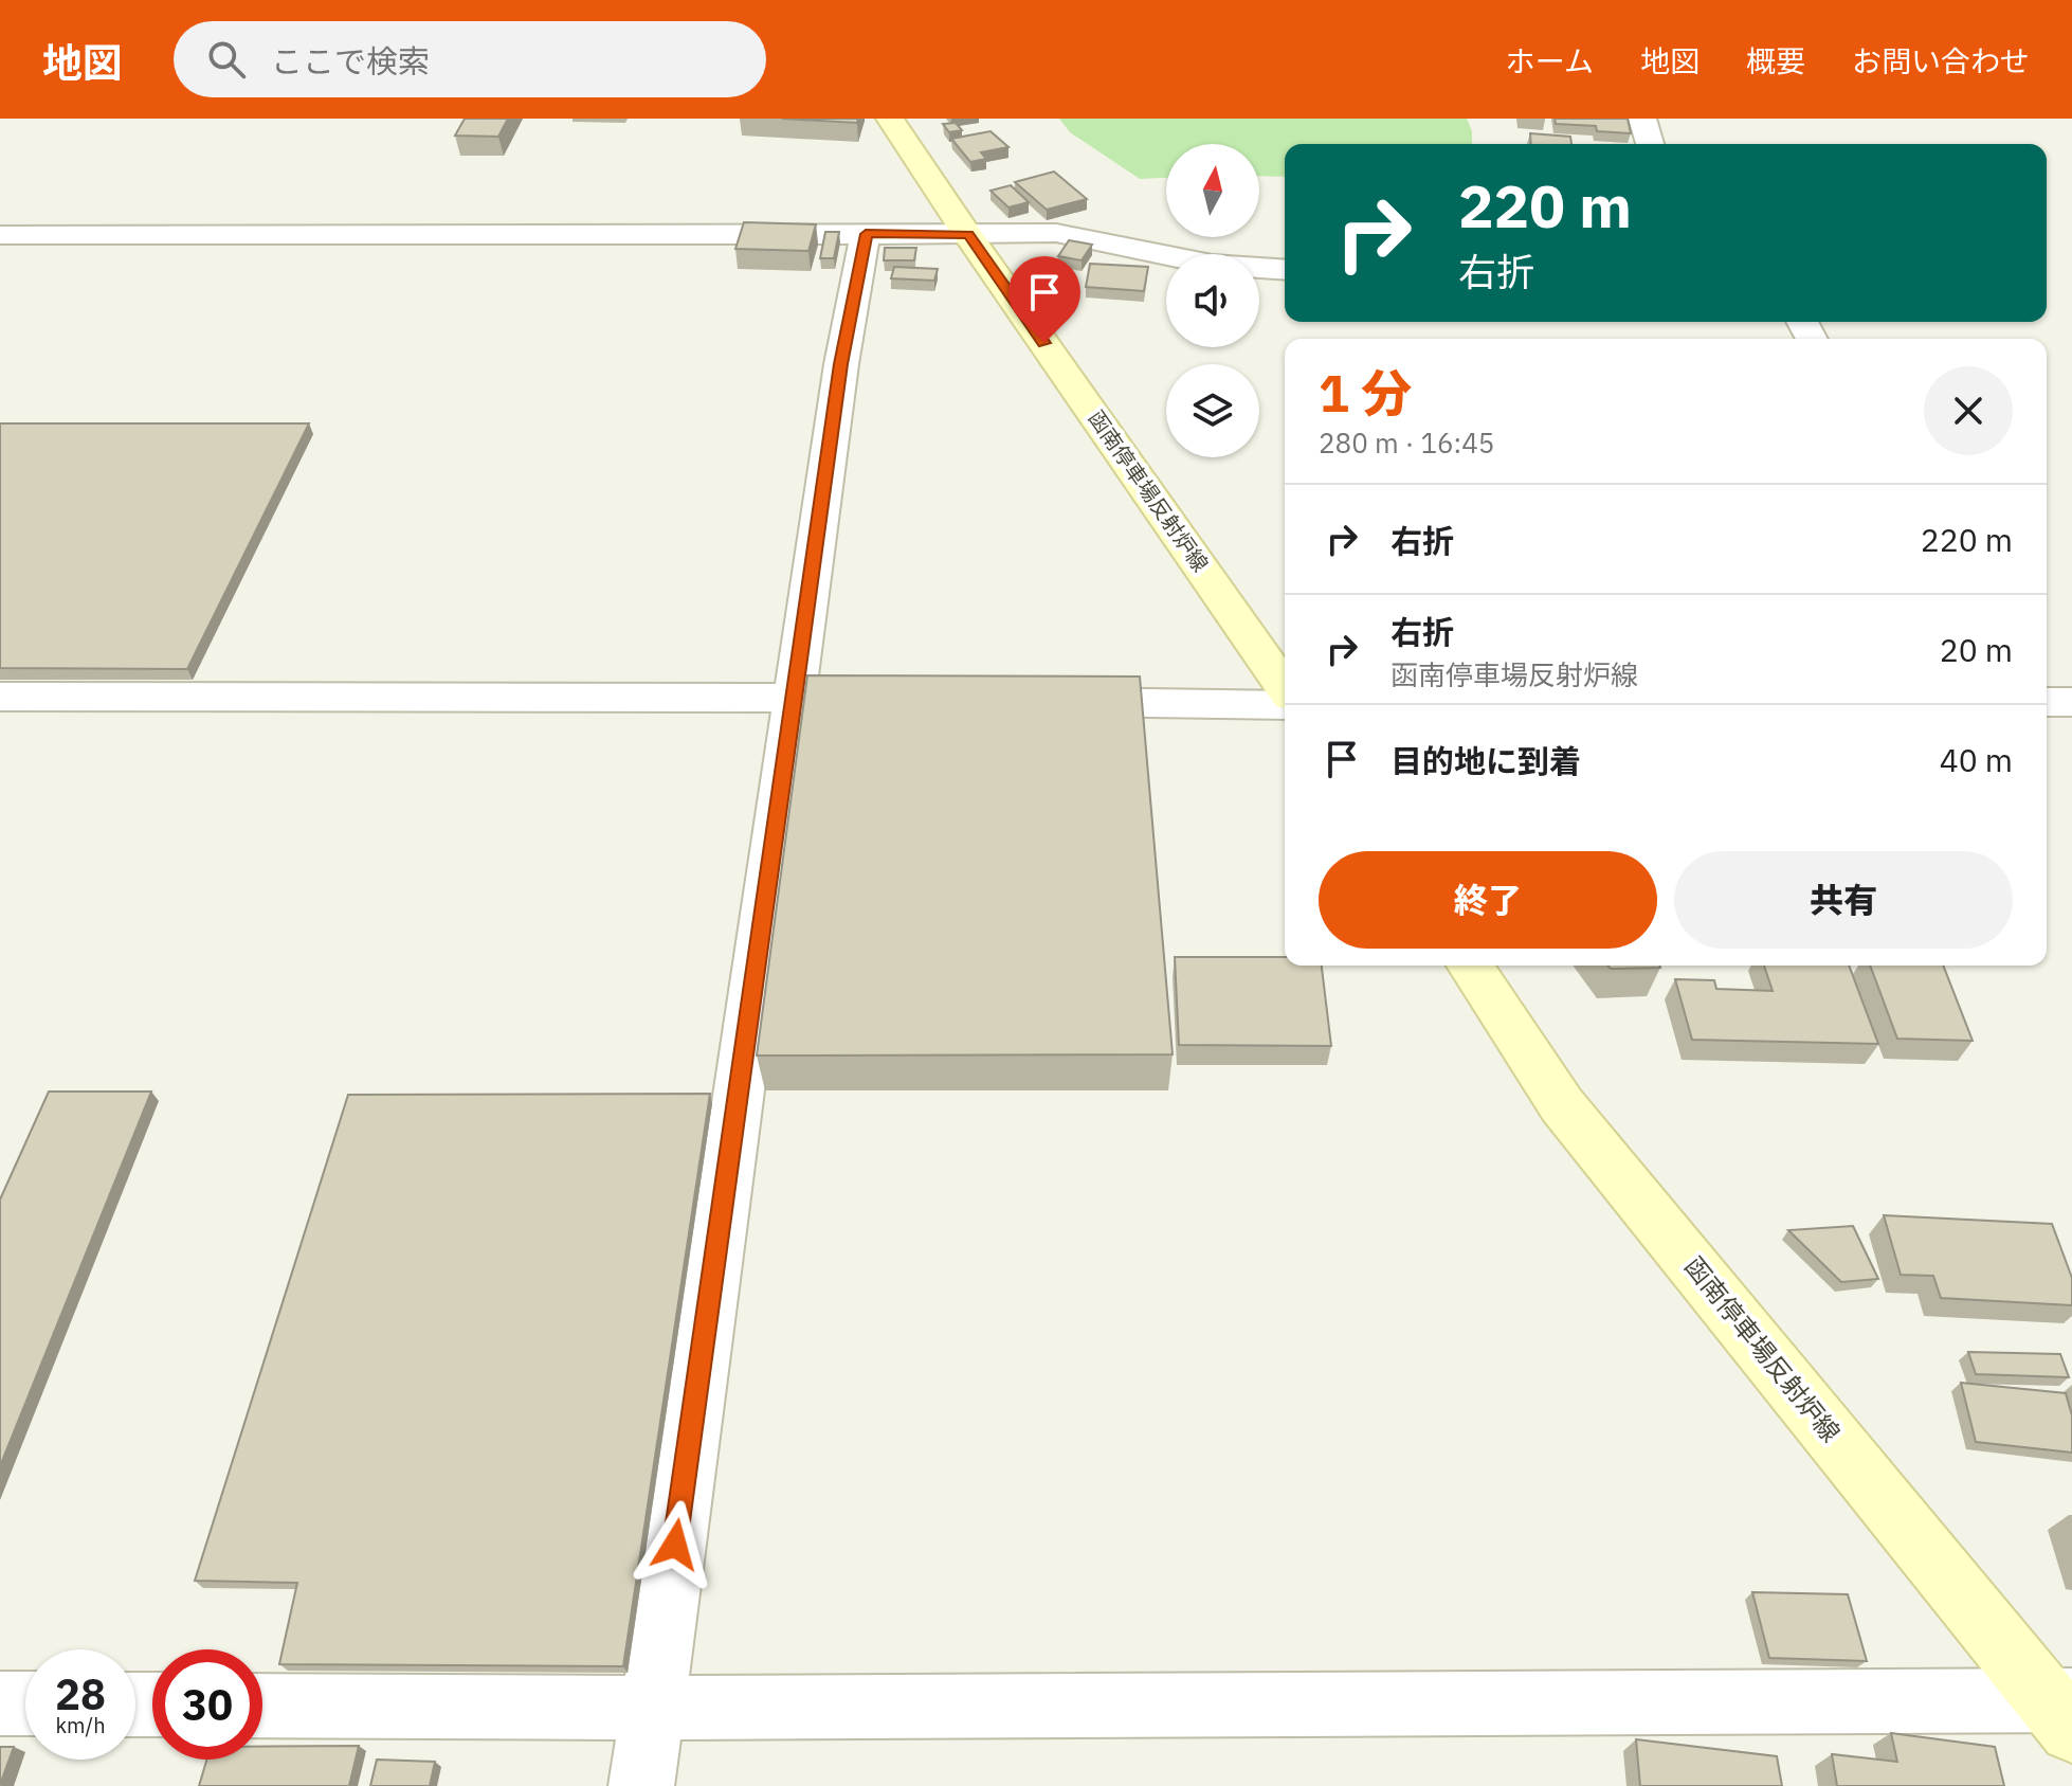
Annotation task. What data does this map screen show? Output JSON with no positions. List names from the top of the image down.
{
  "streets": {
    "main road": ["函南停車場反射炉線"]
  },
  "north": "top",
  "page": {
    "header": "地図",
    "search": "ここで検索",
    "nav": [
      "ホーム",
      "地図",
      "概要",
      "お問い合わせ"
    ],
    "turn": ["220 m", "右折"],
    "heading": ["1 分", "280 m · 16:45"],
    "list": [
      {
        "name": "右折",
        "value": "220 m"
      },
      {
        "name": "右折",
        "note": "函南停車場反射炉線",
        "value": "20 m"
      },
      {
        "name": "目的地に到着",
        "value": "40 m"
      }
    ],
    "buttons": ["終了", "共有"],
    "speed": "28 km/h",
    "limit": "30"
  }
}
